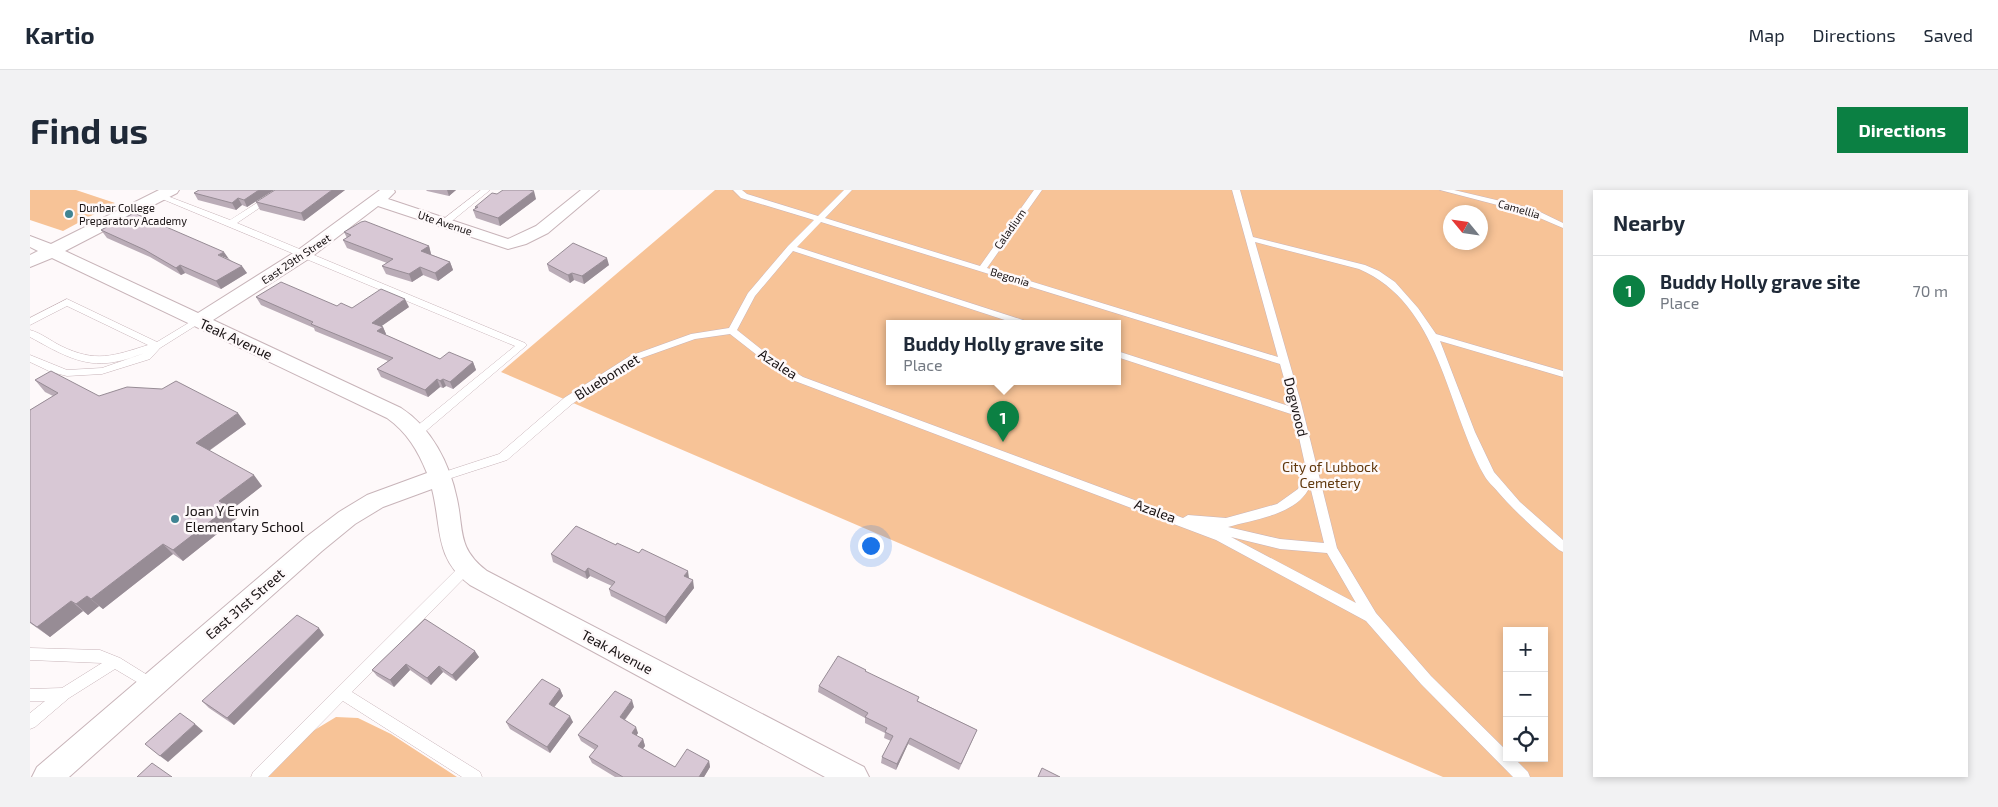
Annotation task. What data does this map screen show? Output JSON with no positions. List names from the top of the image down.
{
  "streets": {
    "street": [
      "Ute Avenue",
      "East 29th Street",
      "Teak Avenue",
      "East 31st Street"
    ],
    "lane": [
      "Camellia",
      "Caladium",
      "Begonia",
      "Azalea",
      "Bluebonnet",
      "Dogwood"
    ]
  },
  "crossings": [
    ["Ute Avenue", "East 29th Street"],
    ["Caladium", "Begonia"],
    ["East 29th Street", "Teak Avenue"],
    ["Begonia", "Dogwood"],
    ["Teak Avenue", "Bluebonnet"],
    ["Teak Avenue", "East 31st Street"],
    ["Azalea", "Bluebonnet"],
    ["Azalea", "Dogwood"],
    ["Bluebonnet", "East 31st Street"]
  ],
  "parks": ["City of Lubbock Cemetery"],
  "places": ["Dunbar College Preparatory Academy", "Joan Y Ervin Elementary School"],
  "north": "top left",
  "page": {
    "header": "Kartio",
    "nav": ["Map", "Directions", "Saved"],
    "buttons": "Directions",
    "title": "Find us",
    "heading": "Nearby",
    "list": [
      {
        "mark": "1",
        "name": "Buddy Holly grave site",
        "note": "Place",
        "value": "70 m"
      }
    ],
    "popup": ["Buddy Holly grave site", "Place"],
    "pins": "1",
    "map_buttons": ["+", "−"]
  }
}
